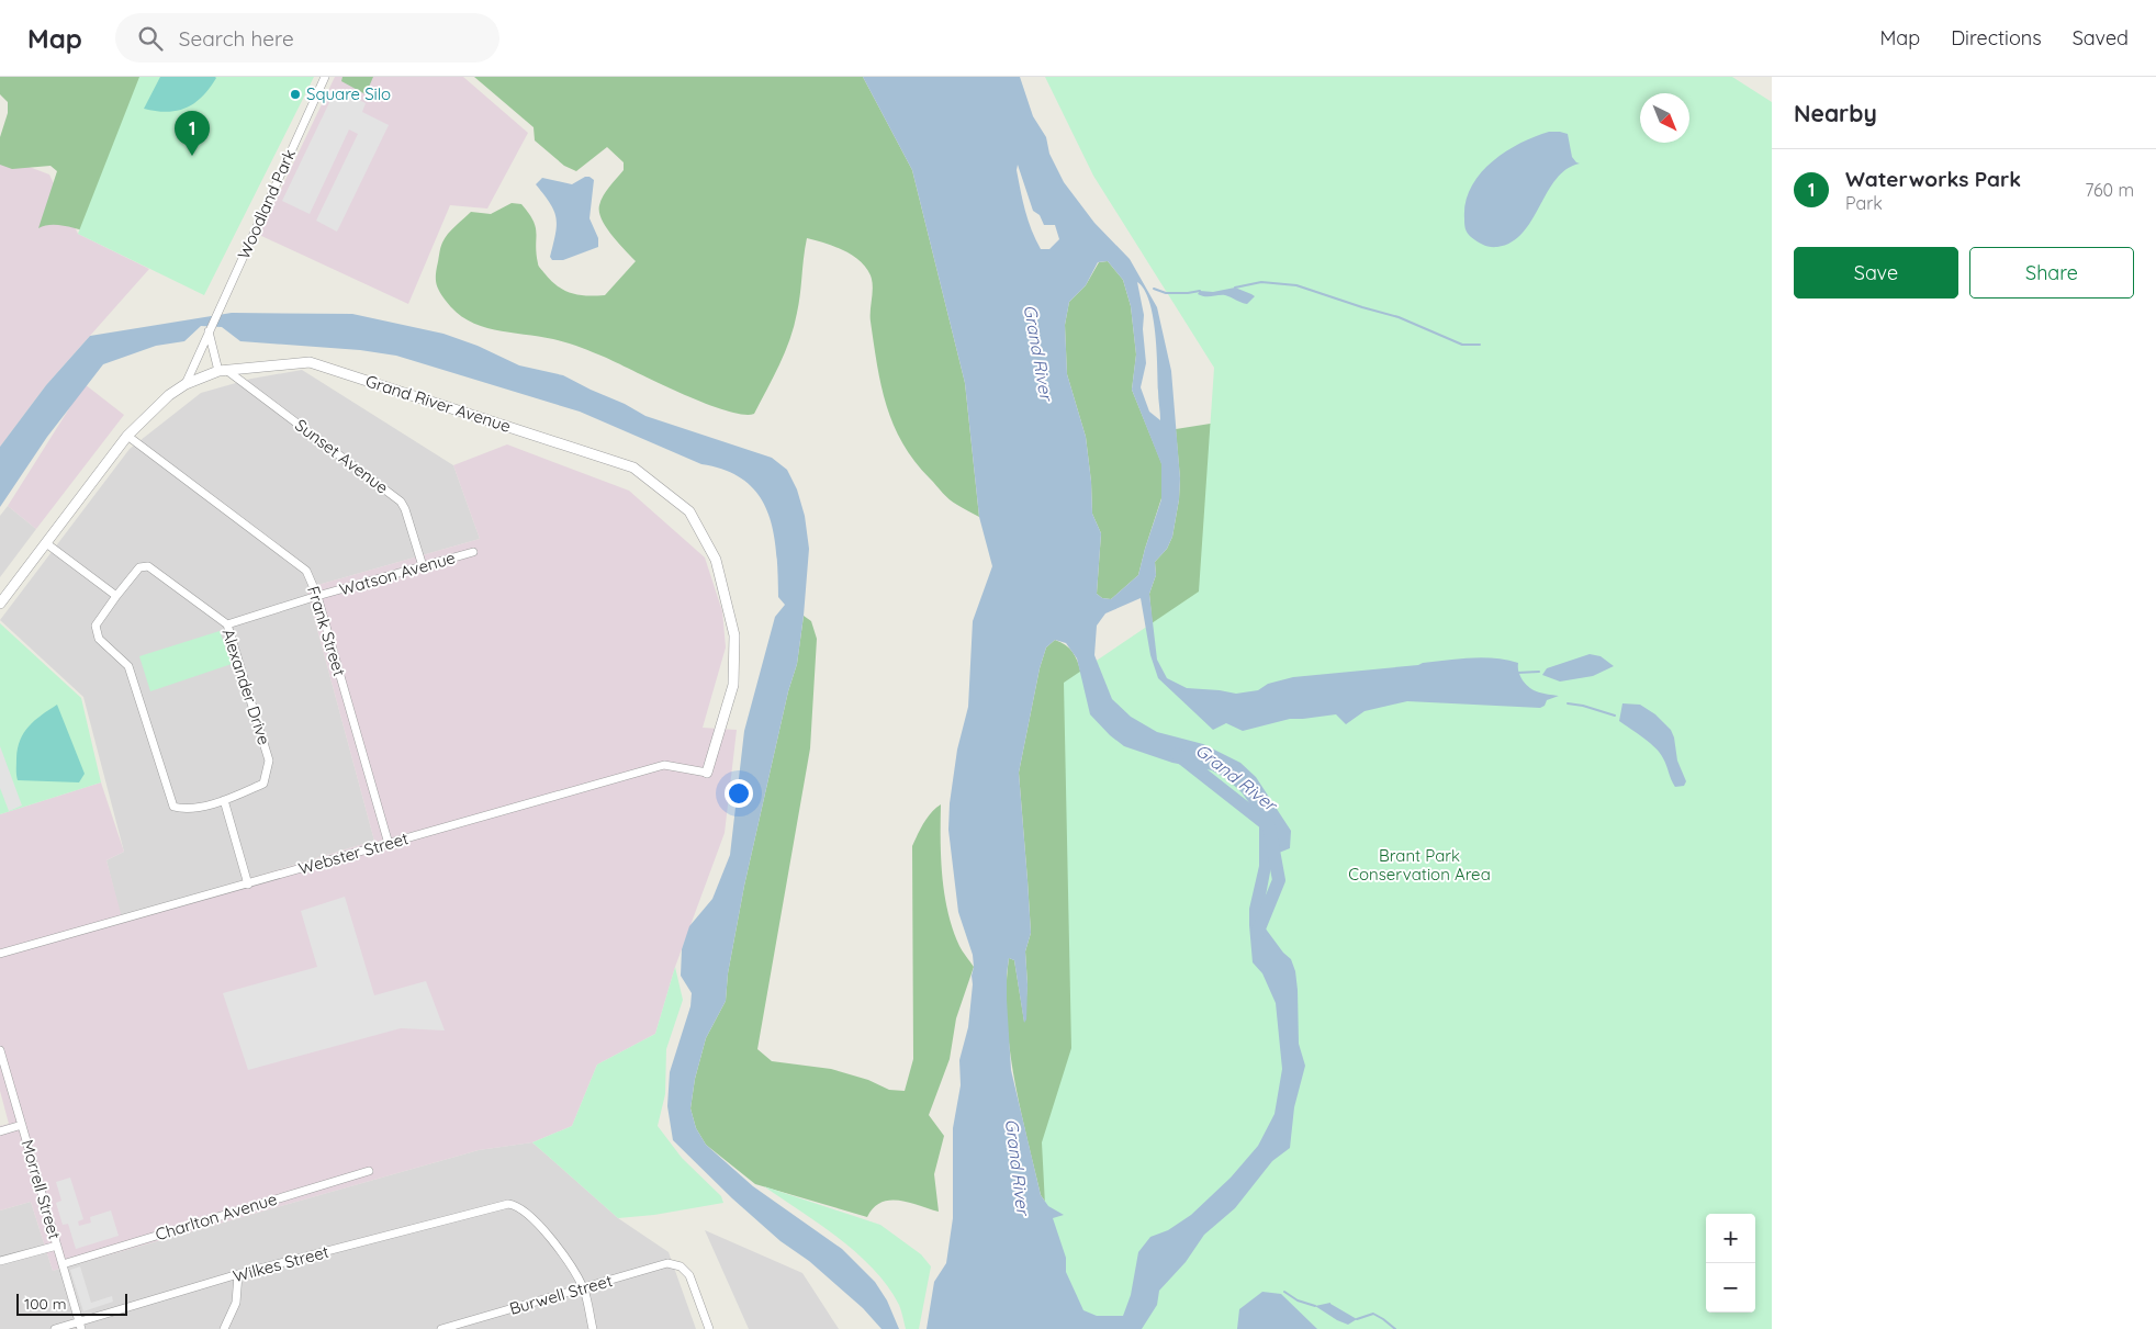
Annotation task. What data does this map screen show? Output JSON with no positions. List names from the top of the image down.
{
  "streets": {
    "street": [
      "Woodland Park",
      "Grand River Avenue",
      "Sunset Avenue",
      "Watson Avenue",
      "Frank Street",
      "Alexander Drive",
      "Webster Street",
      "Morrell Street",
      "Charlton Avenue",
      "Wilkes Street",
      "Burwell Street"
    ]
  },
  "crossings": [
    ["Woodland Park", "Grand River Avenue"],
    ["Grand River Avenue", "Sunset Avenue"],
    ["Grand River Avenue", "Frank Street"],
    ["Grand River Avenue", "Webster Street"],
    ["Sunset Avenue", "Watson Avenue"],
    ["Watson Avenue", "Frank Street"],
    ["Watson Avenue", "Alexander Drive"],
    ["Frank Street", "Webster Street"],
    ["Morrell Street", "Charlton Avenue"],
    ["Morrell Street", "Wilkes Street"],
    ["Wilkes Street", "Burwell Street"]
  ],
  "water": ["Grand River"],
  "parks": ["Brant Park Conservation Area"],
  "places": ["Square Silo"],
  "scale_bar": "100 m",
  "north": "bottom right",
  "page": {
    "header": "Map",
    "search": "Search here",
    "nav": ["Map", "Directions", "Saved"],
    "heading": "Nearby",
    "pins": "1",
    "list": [
      {
        "mark": "1",
        "name": "Waterworks Park",
        "note": "Park",
        "value": "760 m"
      }
    ],
    "buttons": ["Save", "Share"],
    "map_buttons": ["+", "−"],
    "scale": "100 m"
  }
}
